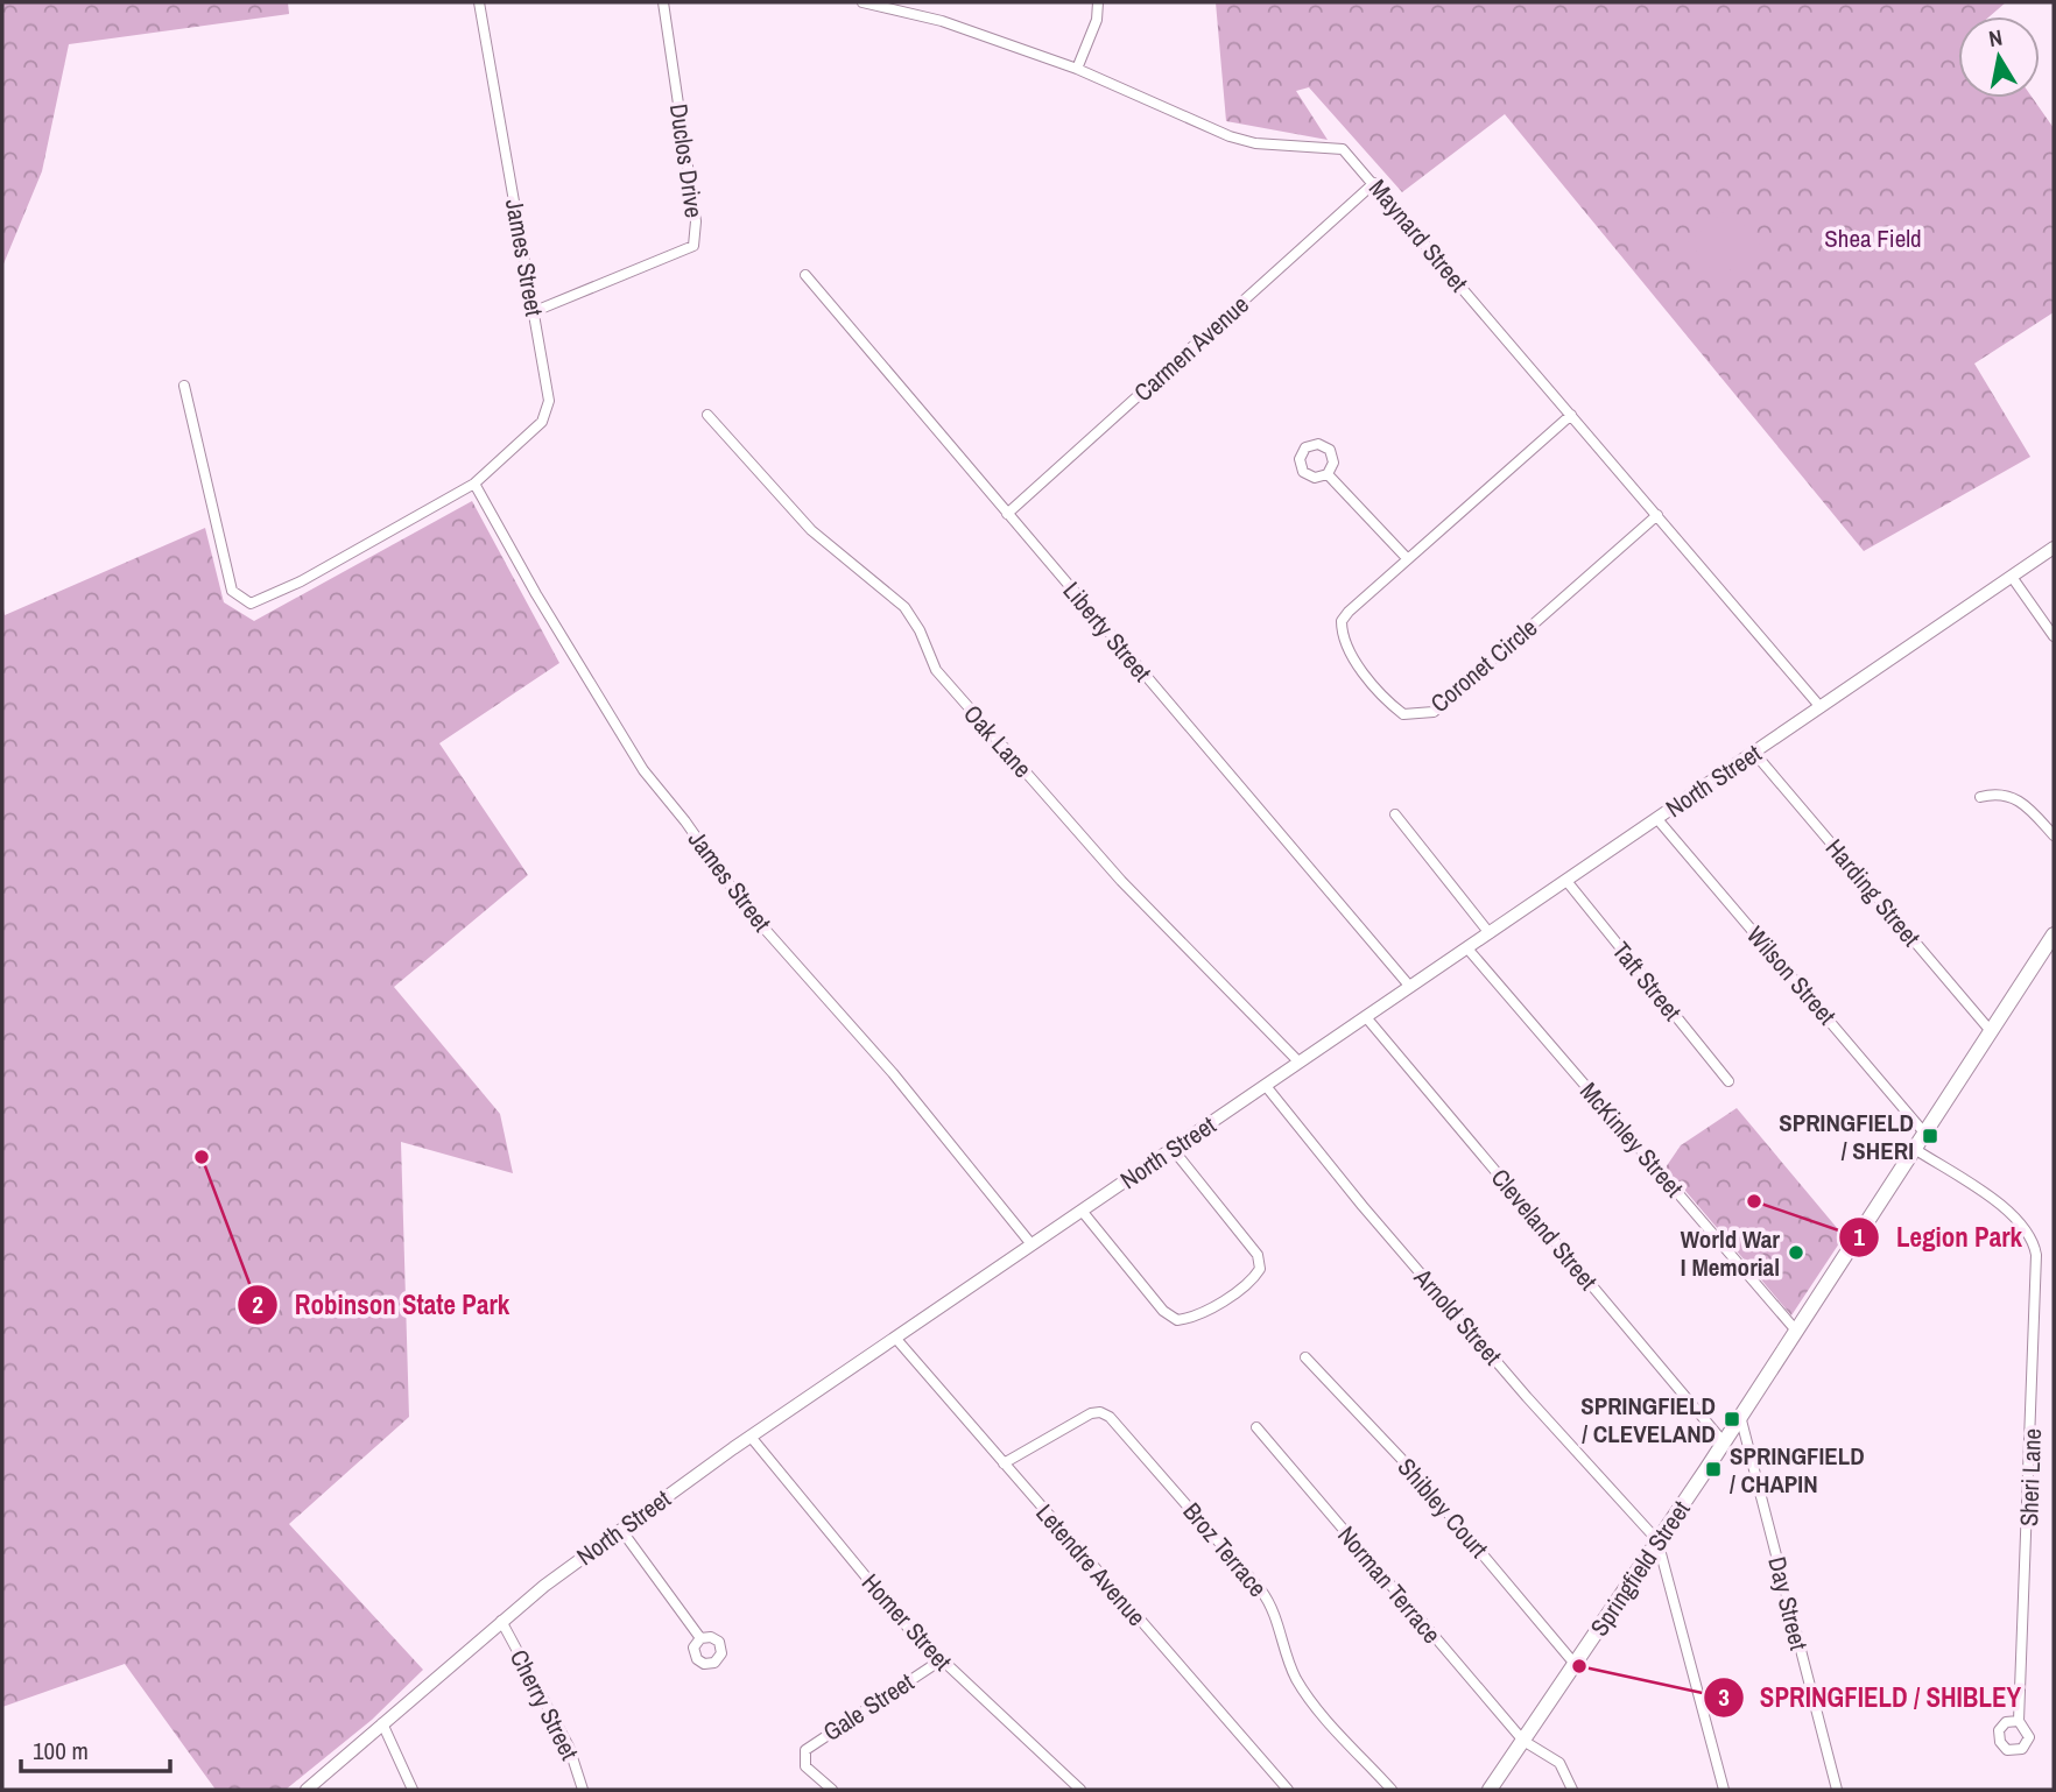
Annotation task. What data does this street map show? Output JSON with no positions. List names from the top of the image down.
{
  "streets": {
    "main road": ["North Street", "Springfield Street"],
    "street": [
      "Duclos Drive",
      "Maynard Street",
      "James Street",
      "Carmen Avenue",
      "Liberty Street",
      "Coronet Circle",
      "Oak Lane",
      "Harding Street",
      "Wilson Street",
      "Taft Street",
      "McKinley Street",
      "Cleveland Street",
      "Arnold Street",
      "Sheri Lane",
      "Shibley Court",
      "Broz Terrace",
      "Letendre Avenue",
      "Norman Terrace",
      "Day Street",
      "Homer Street",
      "Cherry Street",
      "Gale Street"
    ]
  },
  "crossings": [
    ["Duclos Drive", "James Street"],
    ["Maynard Street", "Carmen Avenue"],
    ["Maynard Street", "Coronet Circle"],
    ["Maynard Street", "North Street"],
    ["James Street", "North Street"],
    ["Carmen Avenue", "Liberty Street"],
    ["Liberty Street", "North Street"],
    ["Oak Lane", "North Street"],
    ["North Street", "Harding Street"],
    ["North Street", "Wilson Street"],
    ["North Street", "Taft Street"],
    ["North Street", "McKinley Street"],
    ["North Street", "Cleveland Street"],
    ["North Street", "Arnold Street"],
    ["North Street", "Letendre Avenue"],
    ["North Street", "Homer Street"],
    ["North Street", "Cherry Street"],
    ["Harding Street", "Springfield Street"],
    ["Wilson Street", "Springfield Street"],
    ["McKinley Street", "Springfield Street"],
    ["Cleveland Street", "Springfield Street"],
    ["Arnold Street", "Springfield Street"],
    ["Sheri Lane", "Springfield Street"],
    ["Shibley Court", "Springfield Street"],
    ["Broz Terrace", "Letendre Avenue"],
    ["Springfield Street", "Norman Terrace"],
    ["Springfield Street", "Day Street"],
    ["Homer Street", "Gale Street"]
  ],
  "parks": ["Shea Field"],
  "places": {
    "transit": ["SPRINGFIELD / SHERI", "SPRINGFIELD / CLEVELAND", "SPRINGFIELD / CHAPIN"],
    "other": [
      "Robinson State Park",
      "Legion Park",
      "World War I Memorial",
      "SPRINGFIELD / SHIBLEY"
    ]
  },
  "scale_bar": "100 m",
  "north": "top"
}
